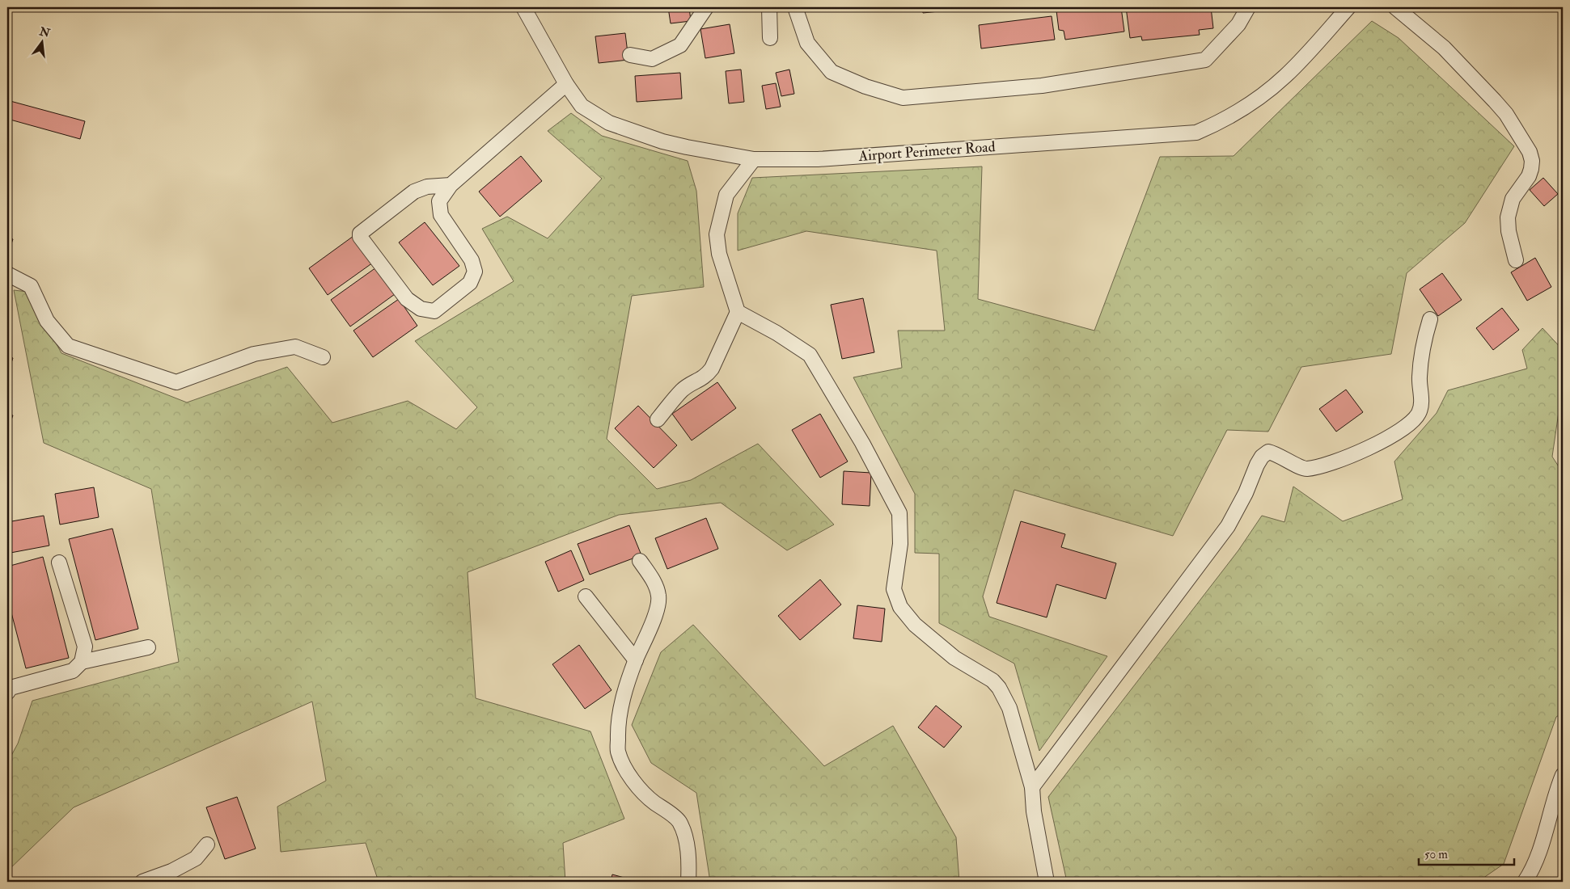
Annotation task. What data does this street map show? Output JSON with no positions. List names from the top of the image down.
{
  "streets": {
    "street": ["Airport Perimeter Road"]
  },
  "scale_bar": "50 m",
  "north": "top"
}
